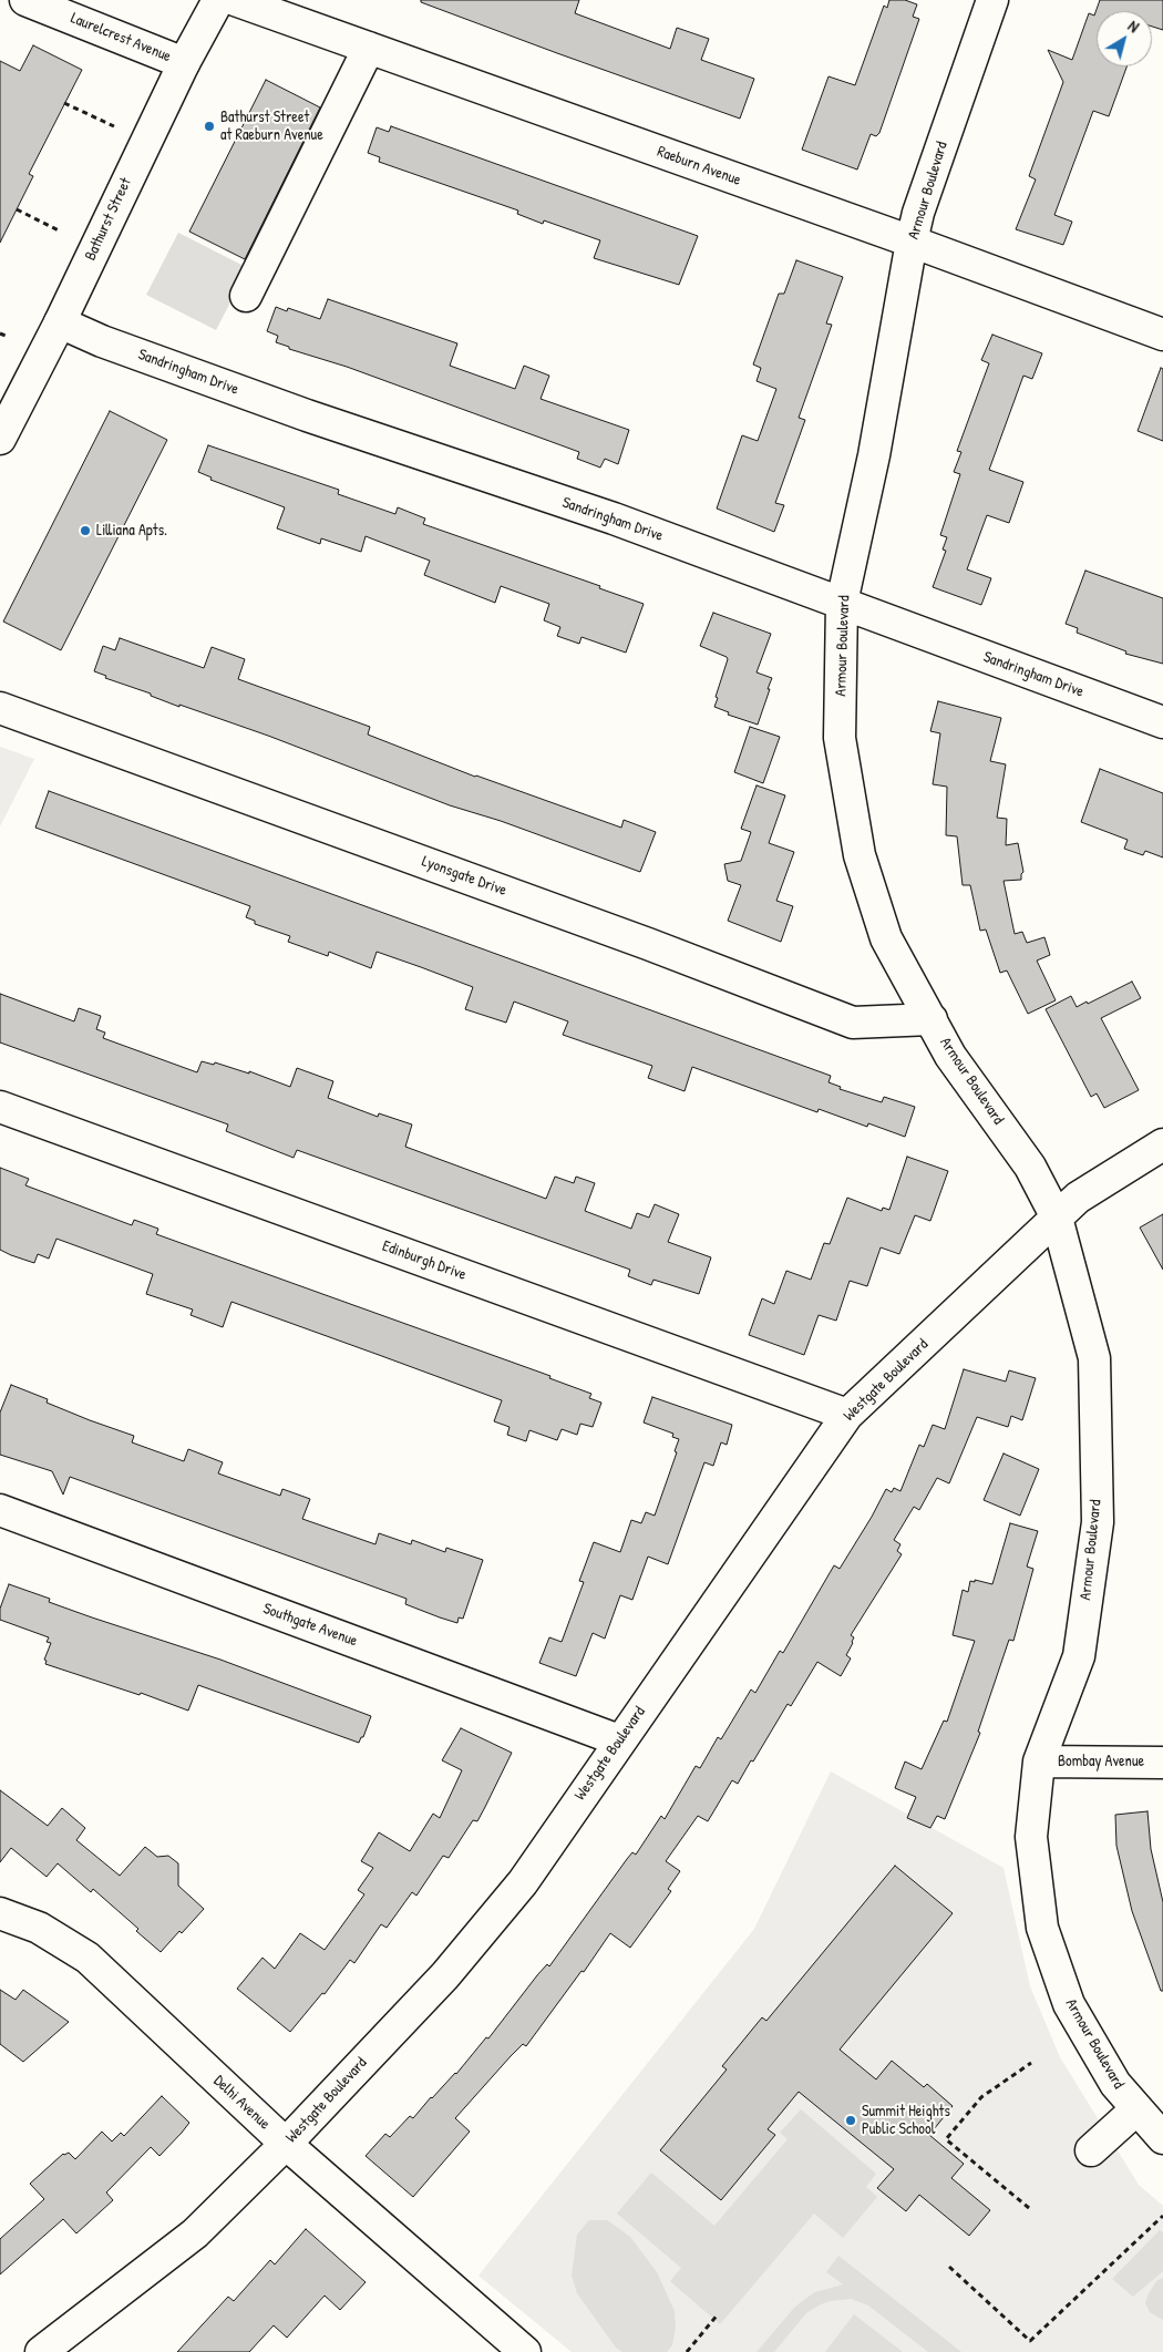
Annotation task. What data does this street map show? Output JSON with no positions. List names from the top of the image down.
{
  "streets": {
    "street": [
      "Laurelcrest Avenue",
      "Raeburn Avenue",
      "Armour Boulevard",
      "Bathurst Street",
      "Sandringham Drive",
      "Lyonsgate Drive",
      "Edinburgh Drive",
      "Westgate Boulevard",
      "Southgate Avenue",
      "Bombay Avenue",
      "Delhi Avenue"
    ]
  },
  "crossings": [
    ["Laurelcrest Avenue", "Bathurst Street"],
    ["Raeburn Avenue", "Armour Boulevard"],
    ["Armour Boulevard", "Sandringham Drive"],
    ["Armour Boulevard", "Lyonsgate Drive"],
    ["Armour Boulevard", "Westgate Boulevard"],
    ["Armour Boulevard", "Bombay Avenue"],
    ["Bathurst Street", "Sandringham Drive"],
    ["Edinburgh Drive", "Westgate Boulevard"],
    ["Westgate Boulevard", "Southgate Avenue"],
    ["Westgate Boulevard", "Delhi Avenue"]
  ],
  "places": ["Bathurst Street at Raeburn Avenue", "Lilliana Apts.", "Summit Heights Public School"],
  "north": "top right"
}
